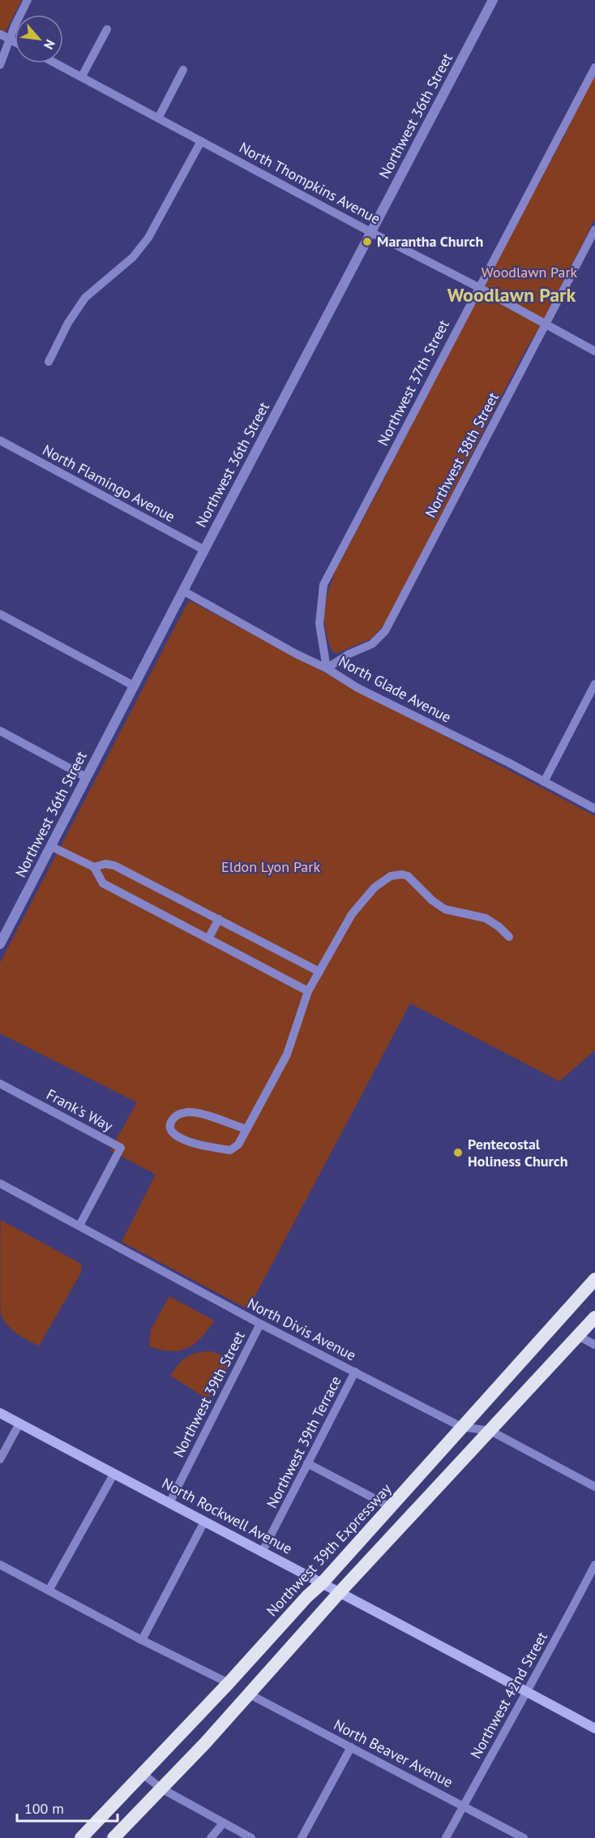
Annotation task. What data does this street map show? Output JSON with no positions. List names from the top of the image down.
{
  "streets": {
    "highway": ["Northwest 39th Expressway"],
    "main road": ["North Rockwell Avenue"],
    "street": [
      "Northwest 36th Street",
      "North Thompkins Avenue",
      "Northwest 37th Street",
      "Northwest 38th Street",
      "North Flamingo Avenue",
      "North Glade Avenue",
      "Frank's Way",
      "North Divis Avenue",
      "Northwest 39th Street",
      "Northwest 39th Terrace",
      "Northwest 42nd Street",
      "North Beaver Avenue"
    ]
  },
  "crossings": [
    ["Northwest 36th Street", "North Thompkins Avenue"],
    ["Northwest 36th Street", "North Flamingo Avenue"],
    ["Northwest 36th Street", "North Glade Avenue"],
    ["North Thompkins Avenue", "Northwest 37th Street"],
    ["North Thompkins Avenue", "Northwest 38th Street"],
    ["Northwest 37th Street", "Northwest 38th Street"],
    ["Northwest 37th Street", "North Glade Avenue"],
    ["Northwest 38th Street", "North Glade Avenue"],
    ["Frank's Way", "North Divis Avenue"],
    ["North Divis Avenue", "Northwest 39th Street"],
    ["North Divis Avenue", "Northwest 39th Terrace"],
    ["North Divis Avenue", "Northwest 39th Expressway"],
    ["Northwest 39th Street", "North Rockwell Avenue"],
    ["Northwest 39th Terrace", "North Rockwell Avenue"],
    ["North Rockwell Avenue", "Northwest 39th Expressway"],
    ["North Rockwell Avenue", "Northwest 42nd Street"],
    ["Northwest 42nd Street", "North Beaver Avenue"]
  ],
  "districts": ["Woodlawn Park"],
  "parks": ["Woodlawn Park", "Eldon Lyon Park"],
  "places": ["Marantha Church", "Pentecostal Holiness Church"],
  "scale_bar": "100 m",
  "north": "bottom right"
}
